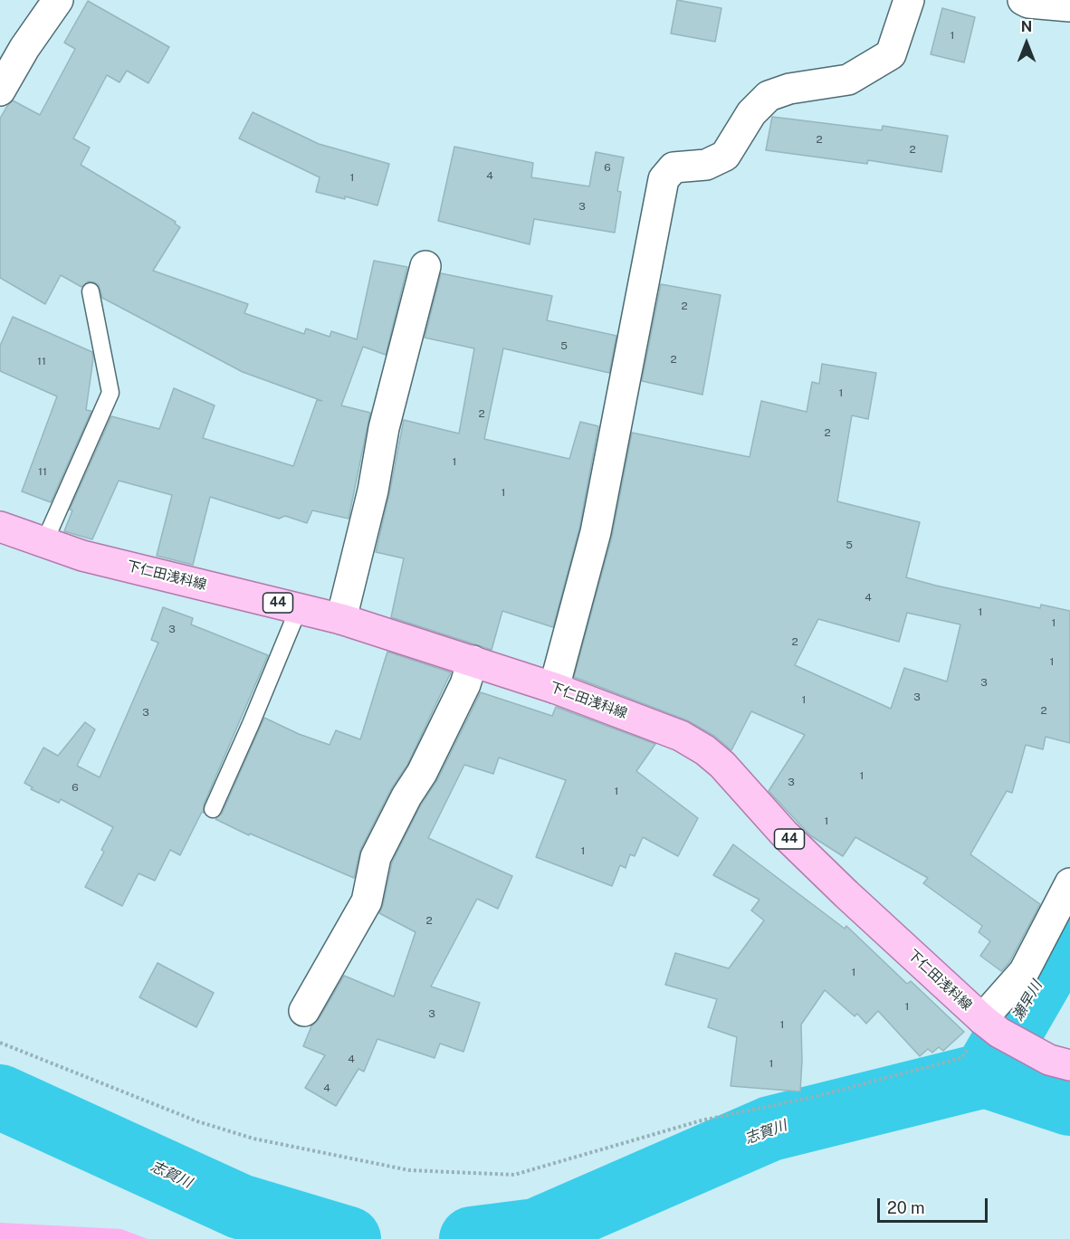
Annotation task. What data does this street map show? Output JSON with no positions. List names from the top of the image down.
{
  "streets": {
    "main road": ["下仁田浅科線", "44"]
  },
  "water": ["瀬早川", "志賀川"],
  "house_numbers": [
    "1",
    "2",
    "2",
    "6",
    "4",
    "1",
    "3",
    "2",
    "5",
    "2",
    "11",
    "1",
    "2",
    "2",
    "1",
    "11",
    "1",
    "5",
    "4",
    "1",
    "1",
    "3",
    "2",
    "1",
    "3",
    "3",
    "1",
    "2",
    "3",
    "1",
    "3",
    "6",
    "1",
    "1",
    "1",
    "2",
    "1",
    "1",
    "3",
    "1",
    "4",
    "1",
    "4"
  ],
  "scale_bar": "20 m",
  "north": "top"
}
